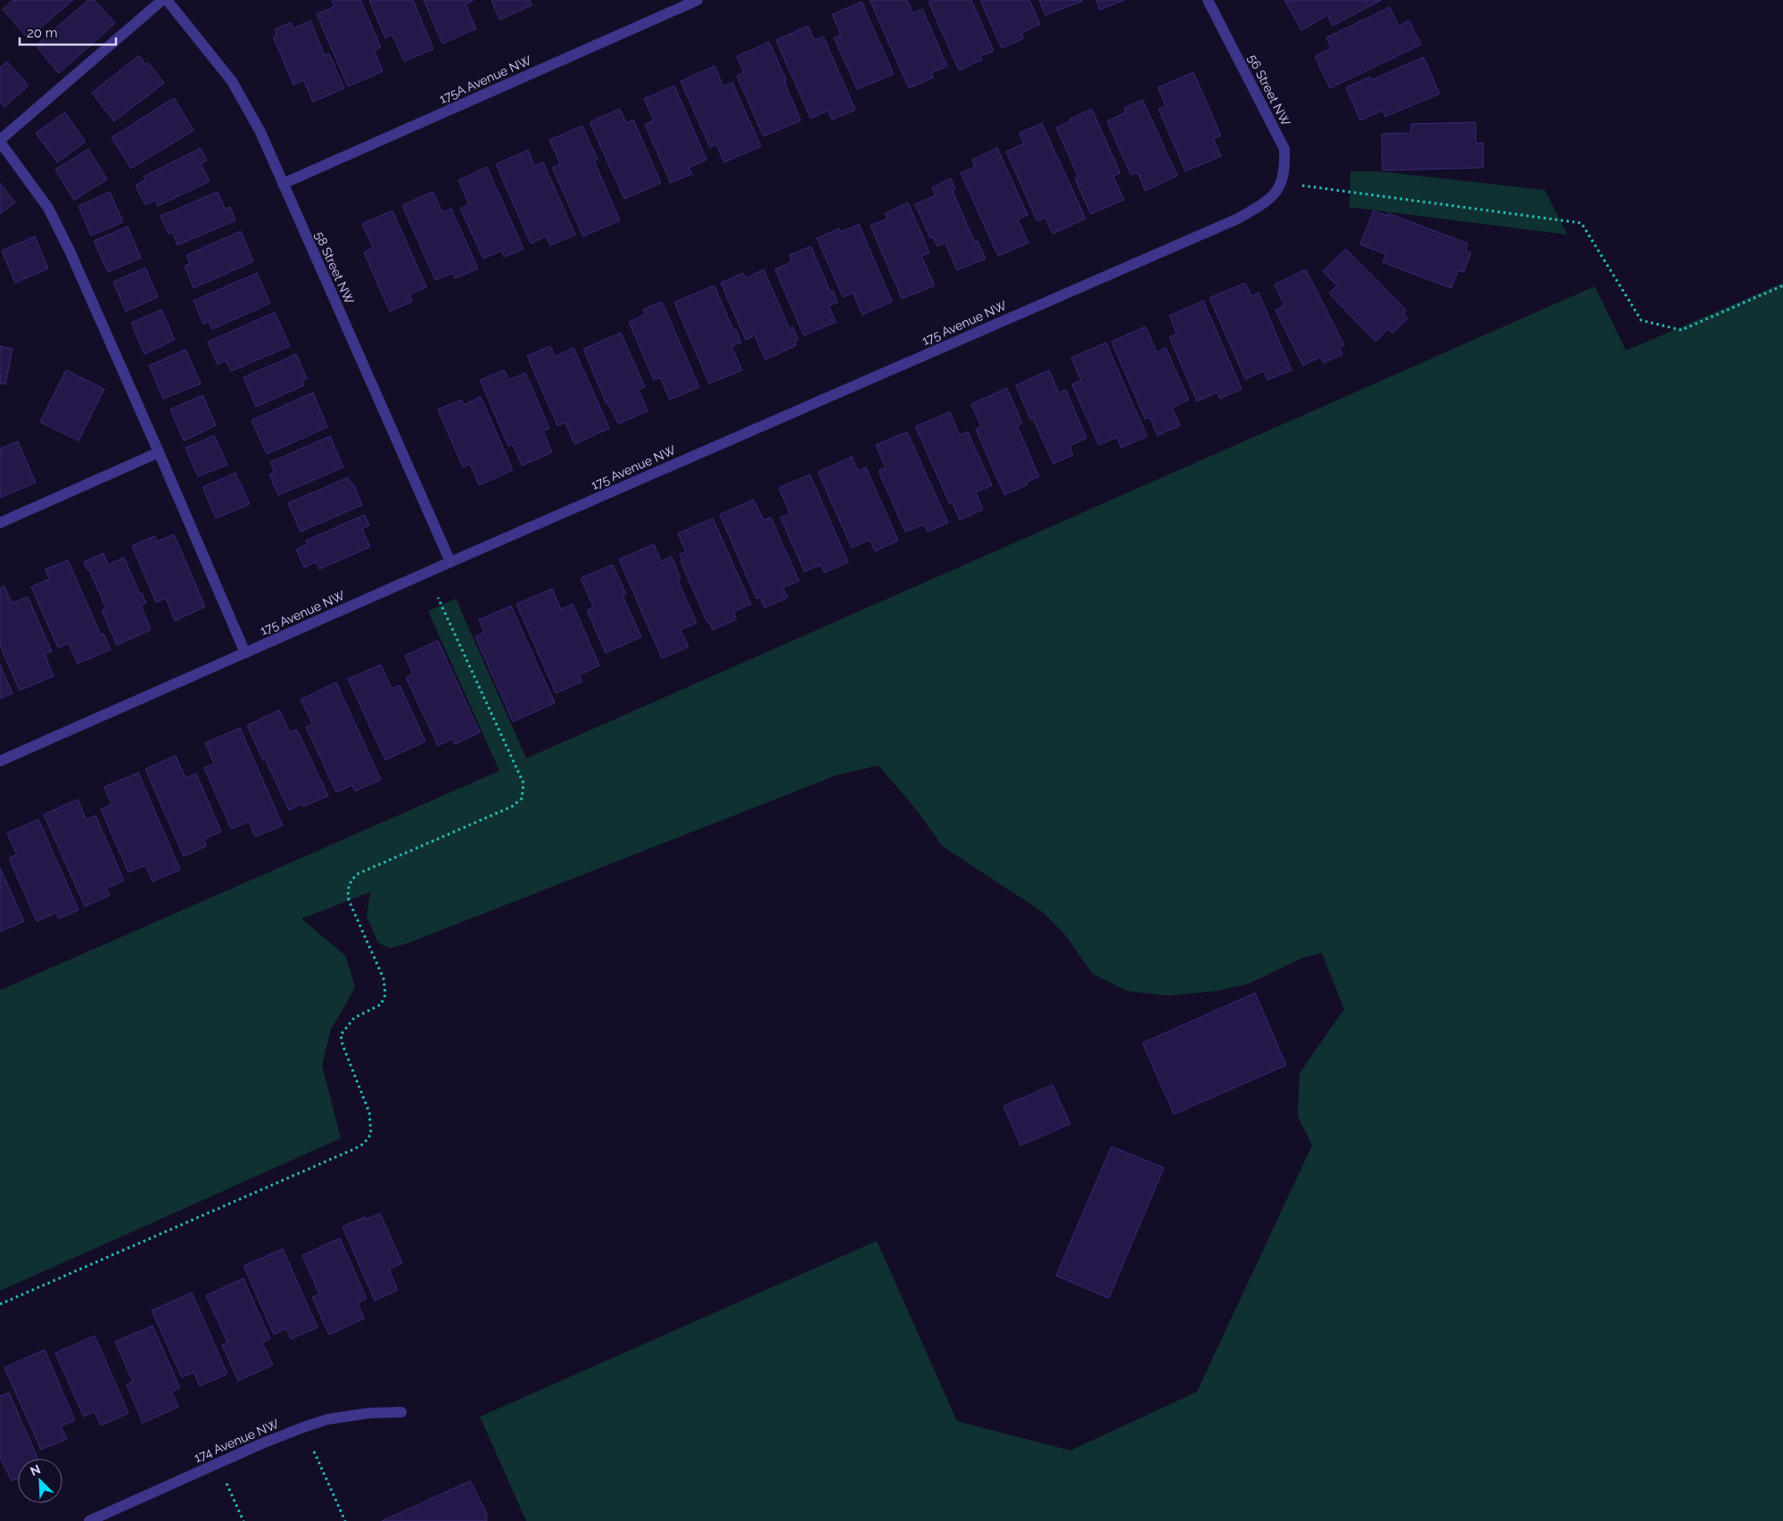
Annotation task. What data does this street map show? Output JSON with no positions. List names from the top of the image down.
{
  "streets": {
    "street": [
      "175A Avenue NW",
      "56 Street NW",
      "58 Street NW",
      "175 Avenue NW",
      "174 Avenue NW"
    ]
  },
  "crossings": [
    ["175A Avenue NW", "58 Street NW"],
    ["56 Street NW", "175 Avenue NW"],
    ["58 Street NW", "175 Avenue NW"]
  ],
  "scale_bar": "20 m",
  "north": "top left"
}
